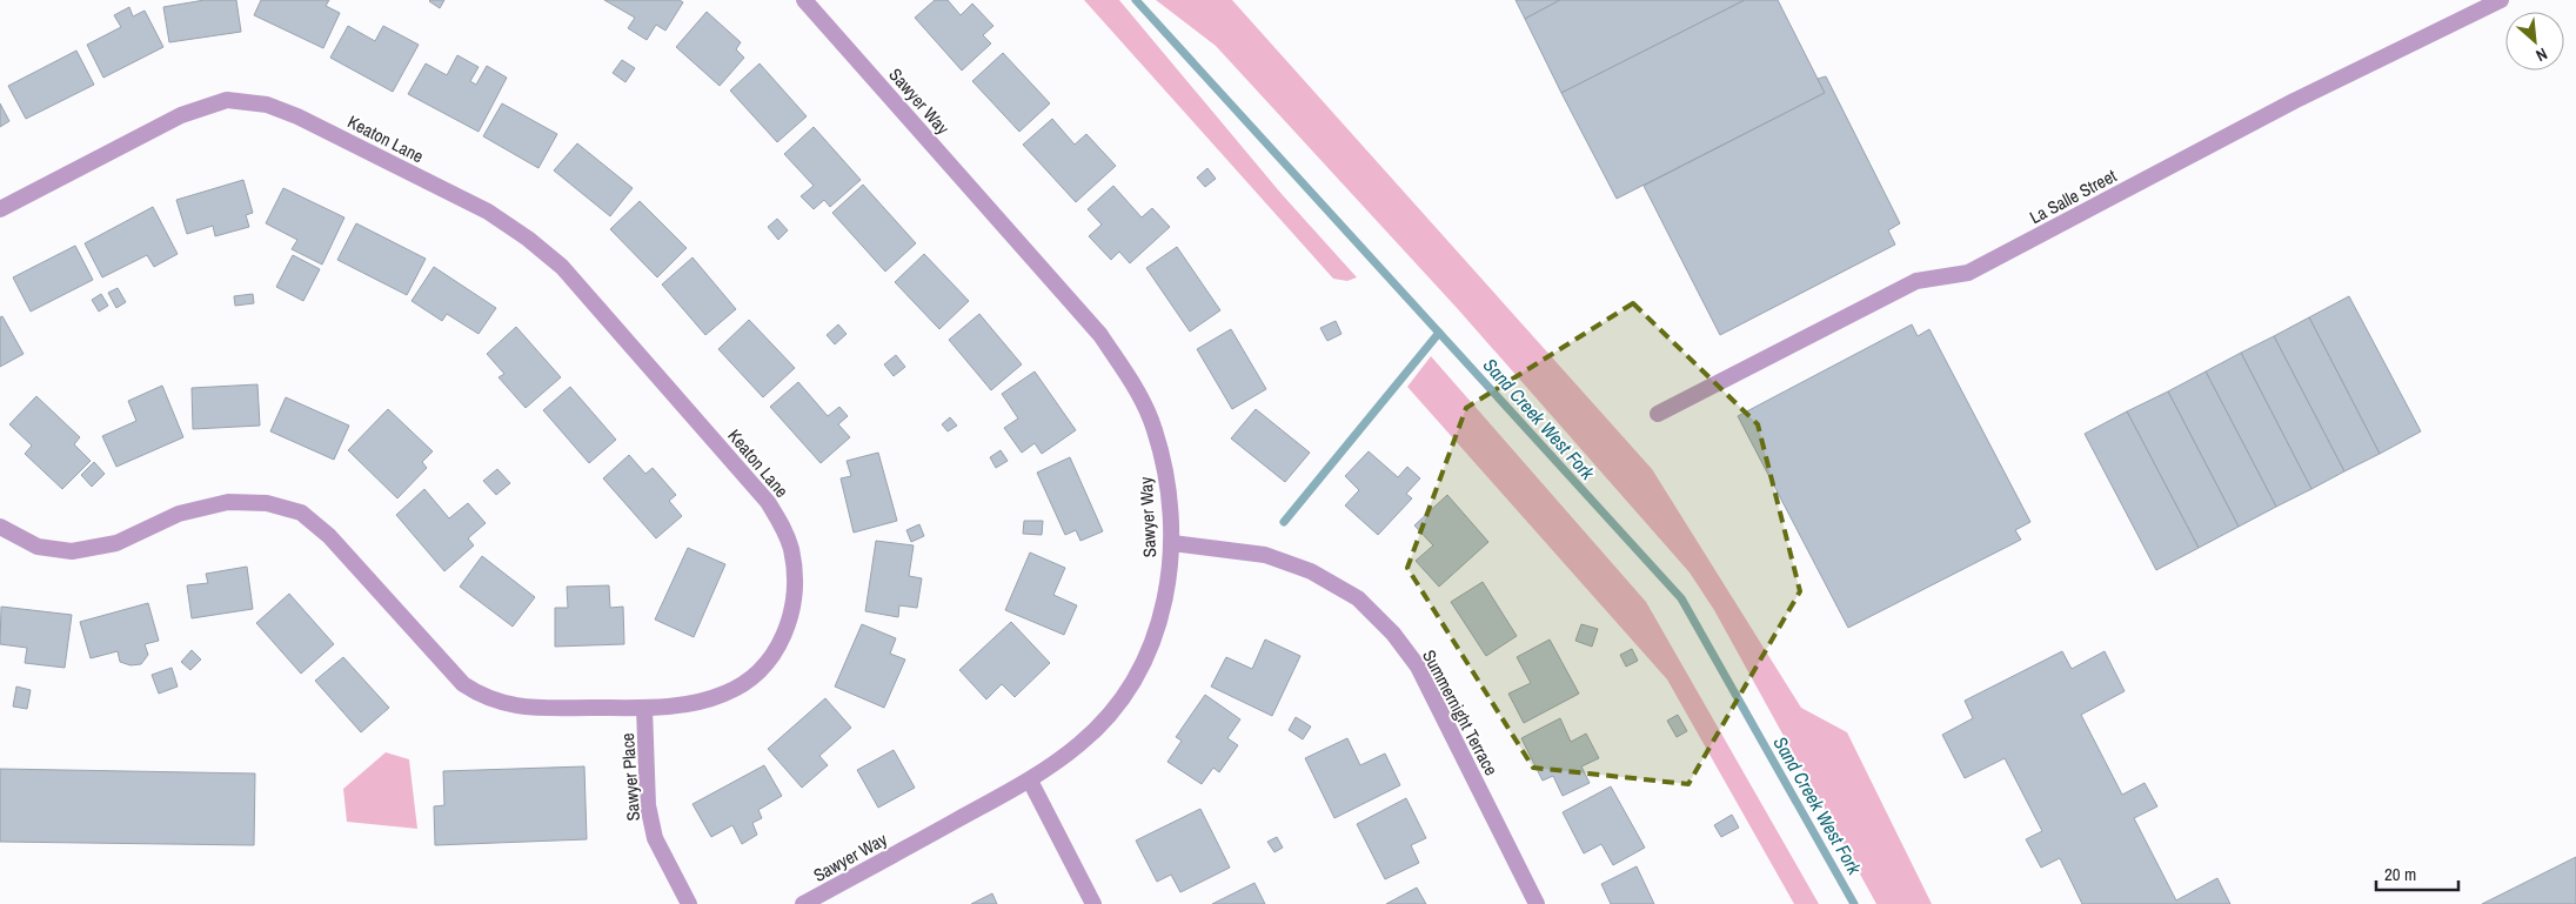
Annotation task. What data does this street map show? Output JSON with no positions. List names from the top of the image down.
{
  "streets": {
    "street": [
      "Sawyer Way",
      "Keaton Lane",
      "La Salle Street",
      "Summernight Terrace",
      "Sawyer Place"
    ]
  },
  "crossings": [
    ["Sawyer Way", "Summernight Terrace"],
    ["Keaton Lane", "Sawyer Place"]
  ],
  "water": ["Sand Creek West Fork"],
  "scale_bar": "20 m",
  "north": "bottom right"
}
